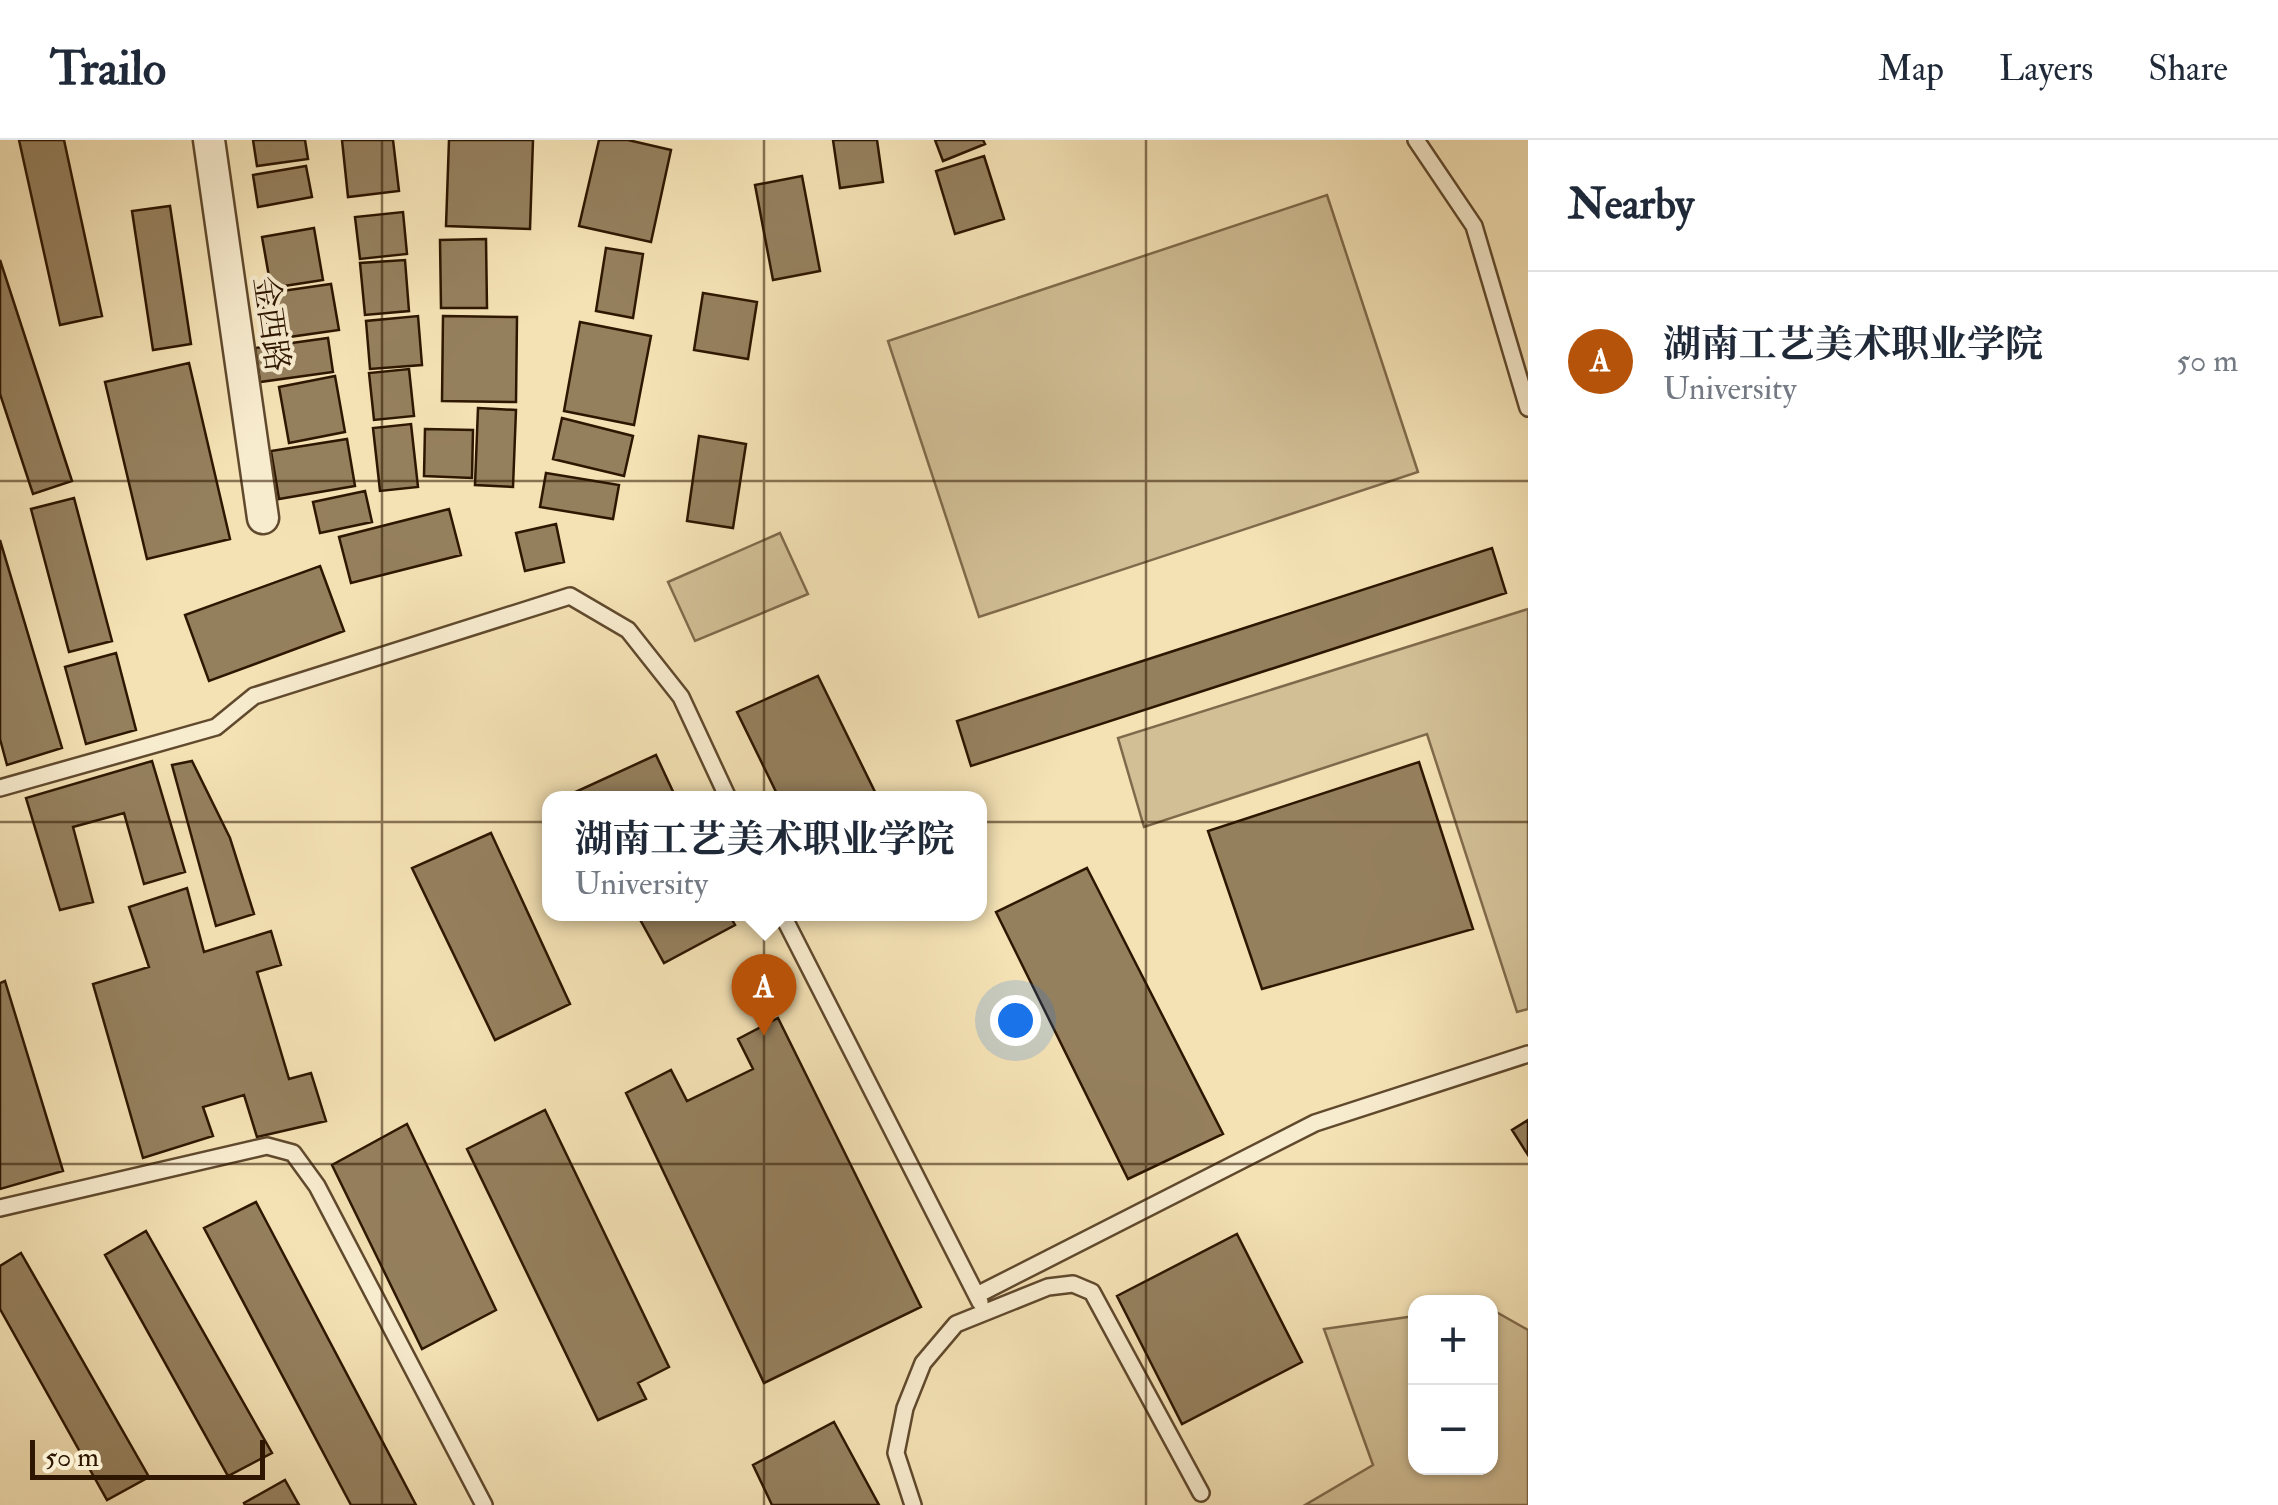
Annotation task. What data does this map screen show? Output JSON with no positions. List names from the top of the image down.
{
  "streets": {
    "street": ["金西路"]
  },
  "scale_bar": "50 m",
  "page": {
    "header": "Trailo",
    "nav": ["Map", "Layers", "Share"],
    "heading": "Nearby",
    "list": [
      {
        "mark": "A",
        "name": "湖南工艺美术职业学院",
        "note": "University",
        "value": "50 m"
      }
    ],
    "popup": ["湖南工艺美术职业学院", "University"],
    "pins": "A",
    "map_buttons": ["+", "−"],
    "scale": "50 m"
  }
}
